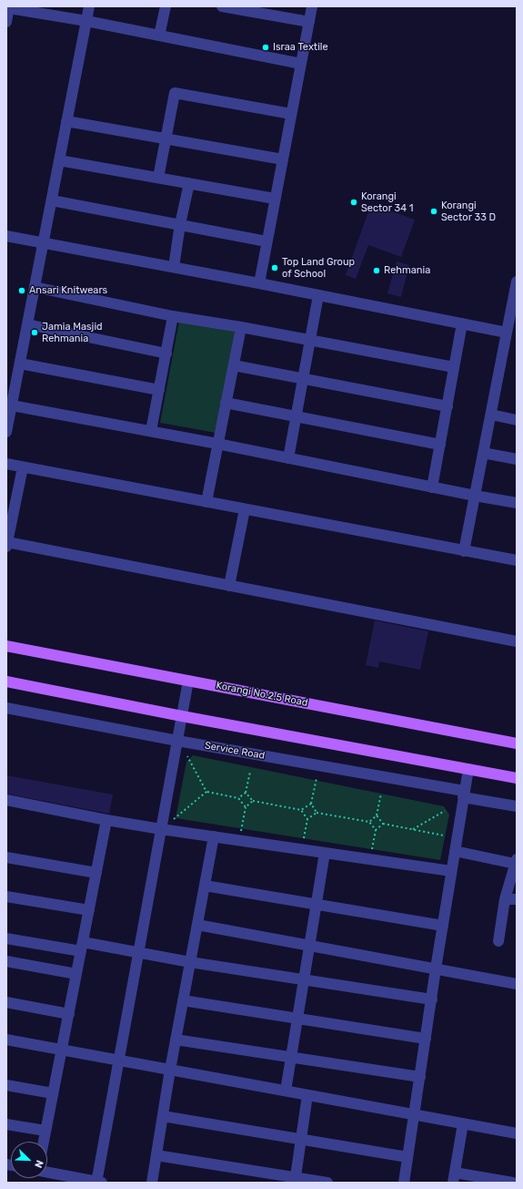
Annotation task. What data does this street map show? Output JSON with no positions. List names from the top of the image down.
{
  "streets": {
    "main road": ["Korangi No.2.5 Road"],
    "street": ["Service Road"]
  },
  "places": [
    "Israa Textile",
    "Korangi Sector 34 1",
    "Korangi Sector 33 D",
    "Top Land Group of School",
    "Rehmania",
    "Ansari Knitwears",
    "Jamia Masjid Rehmania"
  ],
  "north": "bottom right"
}
